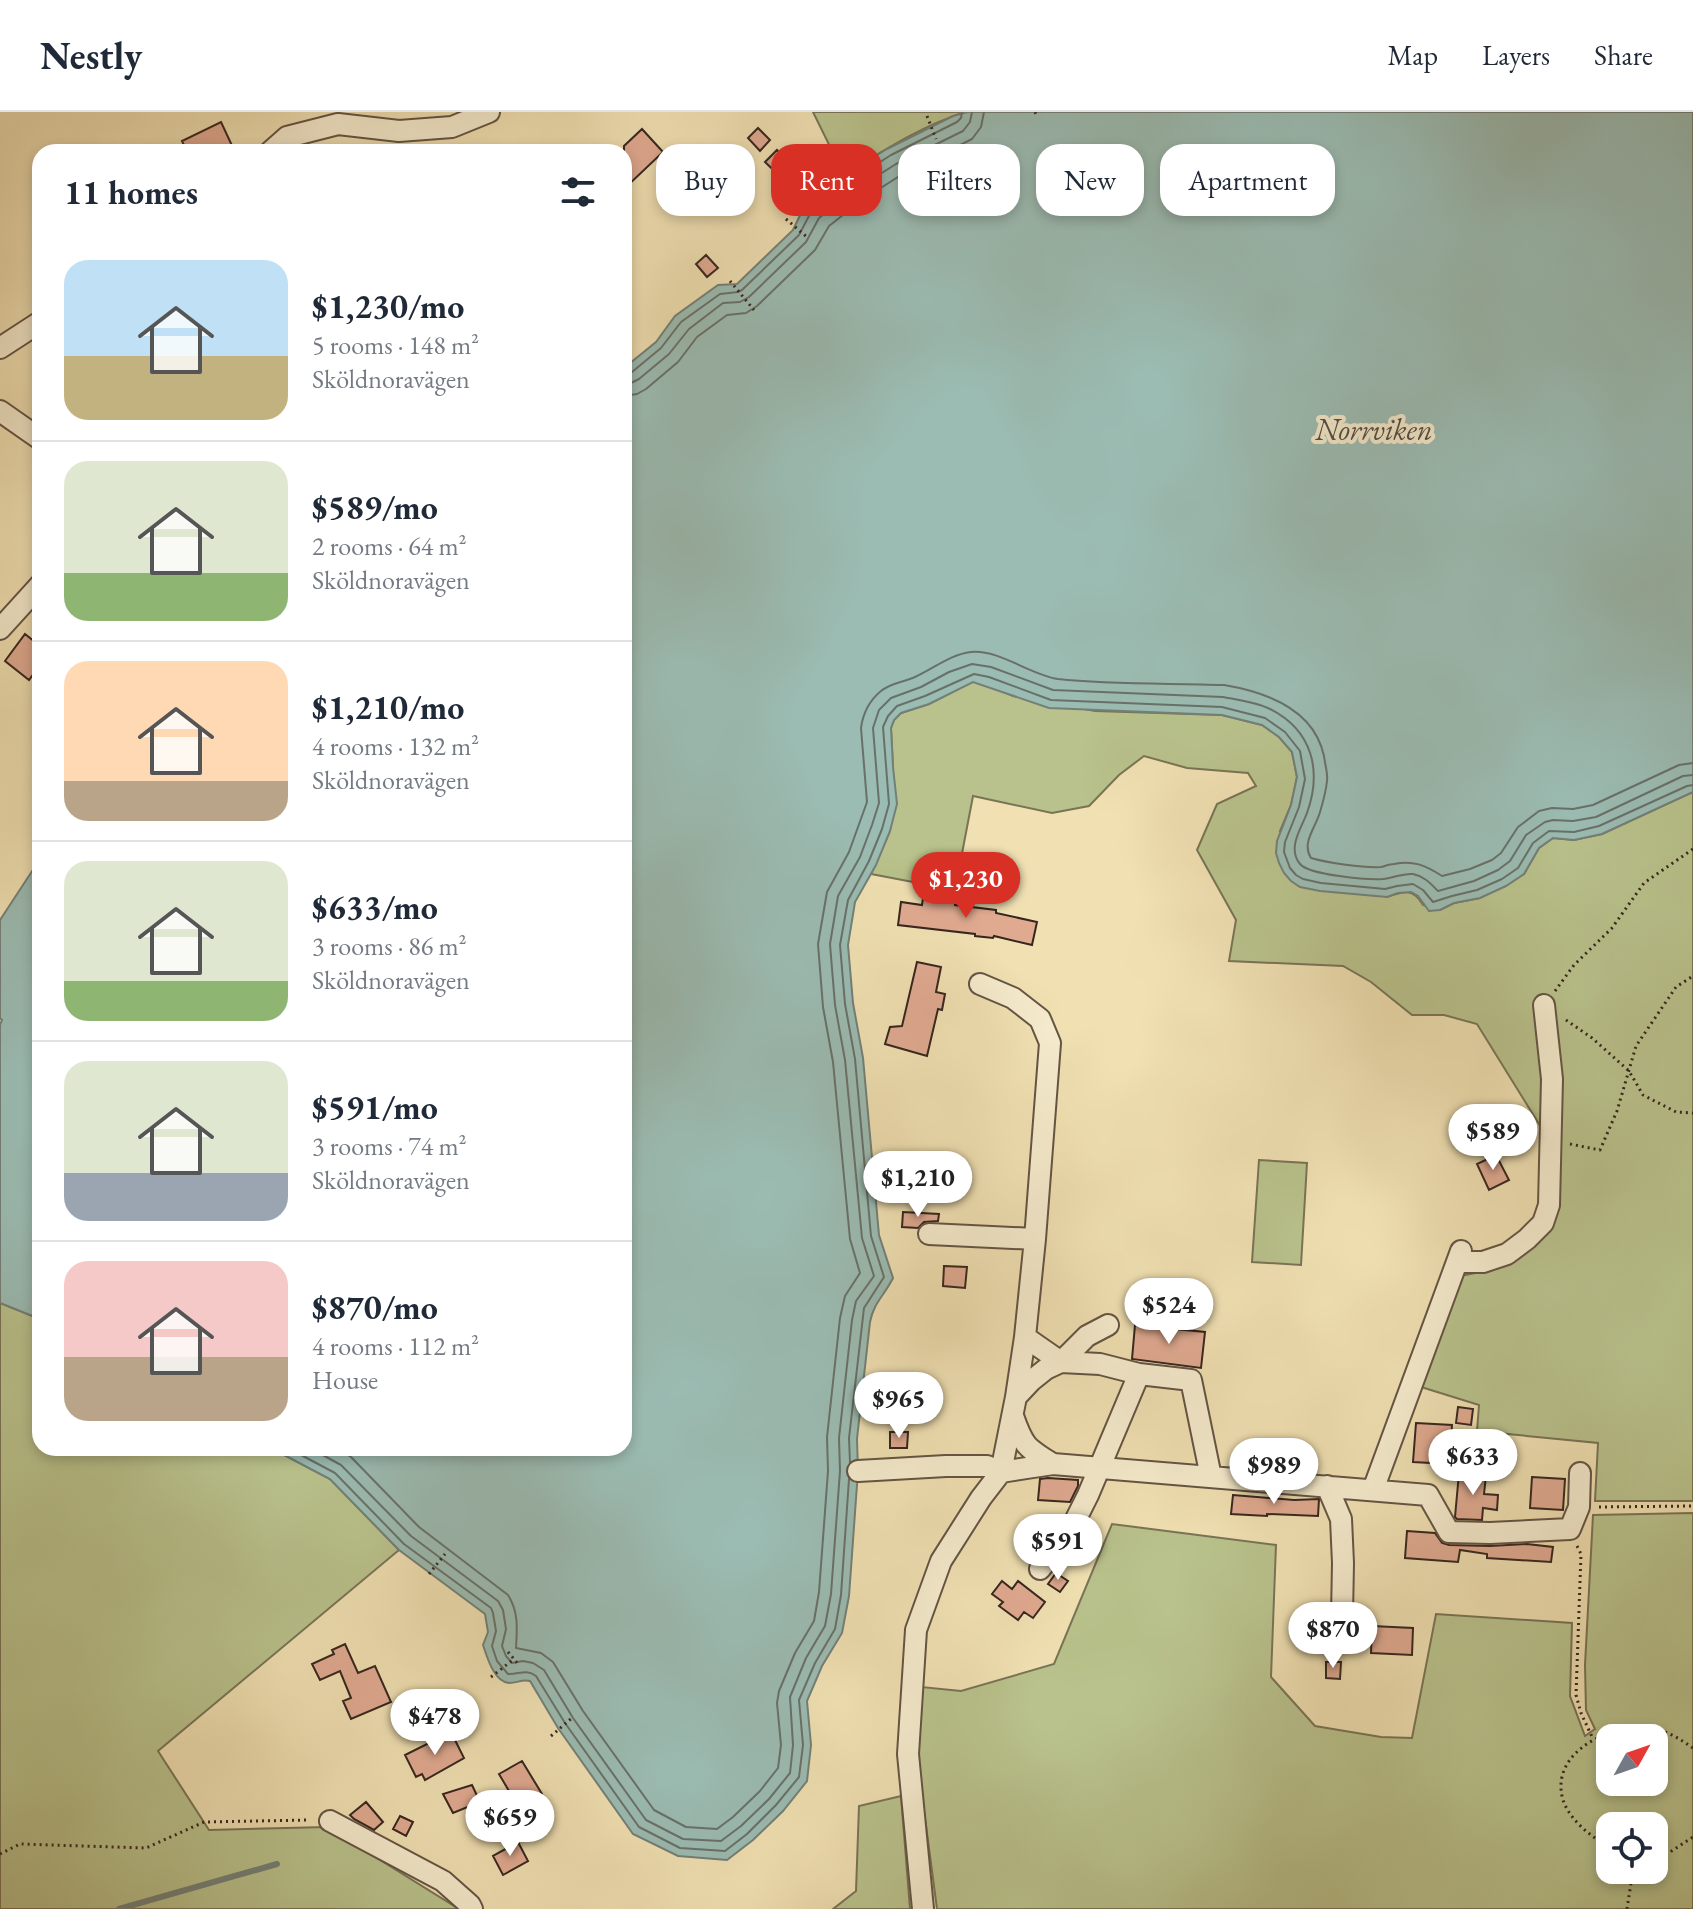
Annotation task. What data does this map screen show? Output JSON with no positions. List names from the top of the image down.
{
  "water": ["Norrviken"],
  "north": "top right",
  "page": {
    "header": "Nestly",
    "nav": ["Map", "Layers", "Share"],
    "chip": [
      "Buy",
      "Rent",
      "Filters",
      "New",
      "Apartment"
    ],
    "heading": "11 homes",
    "list": [
      {
        "name": "$1,230/mo",
        "note": "5 rooms · 148 m² · Sköldnoravägen"
      },
      {
        "name": "$589/mo",
        "note": "2 rooms · 64 m² · Sköldnoravägen"
      },
      {
        "name": "$1,210/mo",
        "note": "4 rooms · 132 m² · Sköldnoravägen"
      },
      {
        "name": "$633/mo",
        "note": "3 rooms · 86 m² · Sköldnoravägen"
      },
      {
        "name": "$591/mo",
        "note": "3 rooms · 74 m² · Sköldnoravägen"
      },
      {
        "name": "$870/mo",
        "note": "4 rooms · 112 m² · House"
      }
    ],
    "price": [
      "$1,230",
      "$589",
      "$1,210",
      "$524",
      "$965",
      "$633",
      "$989",
      "$591",
      "$870",
      "$478",
      "$659"
    ]
  }
}
